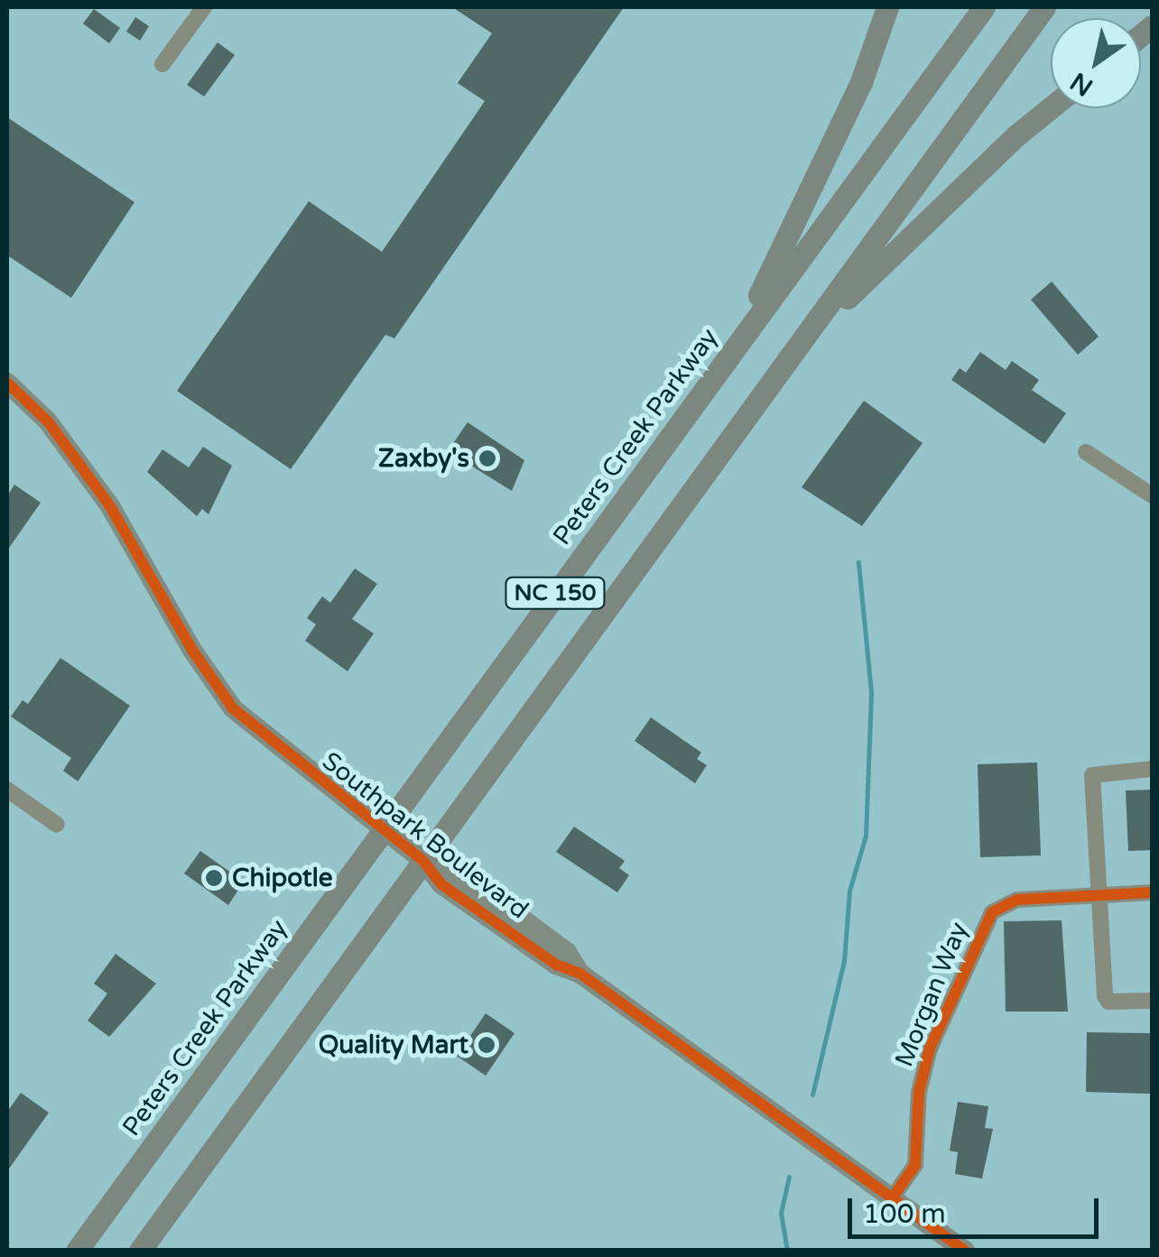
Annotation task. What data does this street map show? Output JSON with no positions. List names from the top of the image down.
{
  "streets": {
    "main road": ["Peters Creek Parkway", "NC 150"],
    "street": ["Southpark Boulevard", "Morgan Way"]
  },
  "crossings": [
    ["Peters Creek Parkway", "Southpark Boulevard"],
    ["NC 150", "Southpark Boulevard"],
    ["Southpark Boulevard", "Morgan Way"]
  ],
  "places": ["Zaxby's", "Chipotle", "Quality Mart"],
  "scale_bar": "100 m",
  "north": "bottom left"
}
